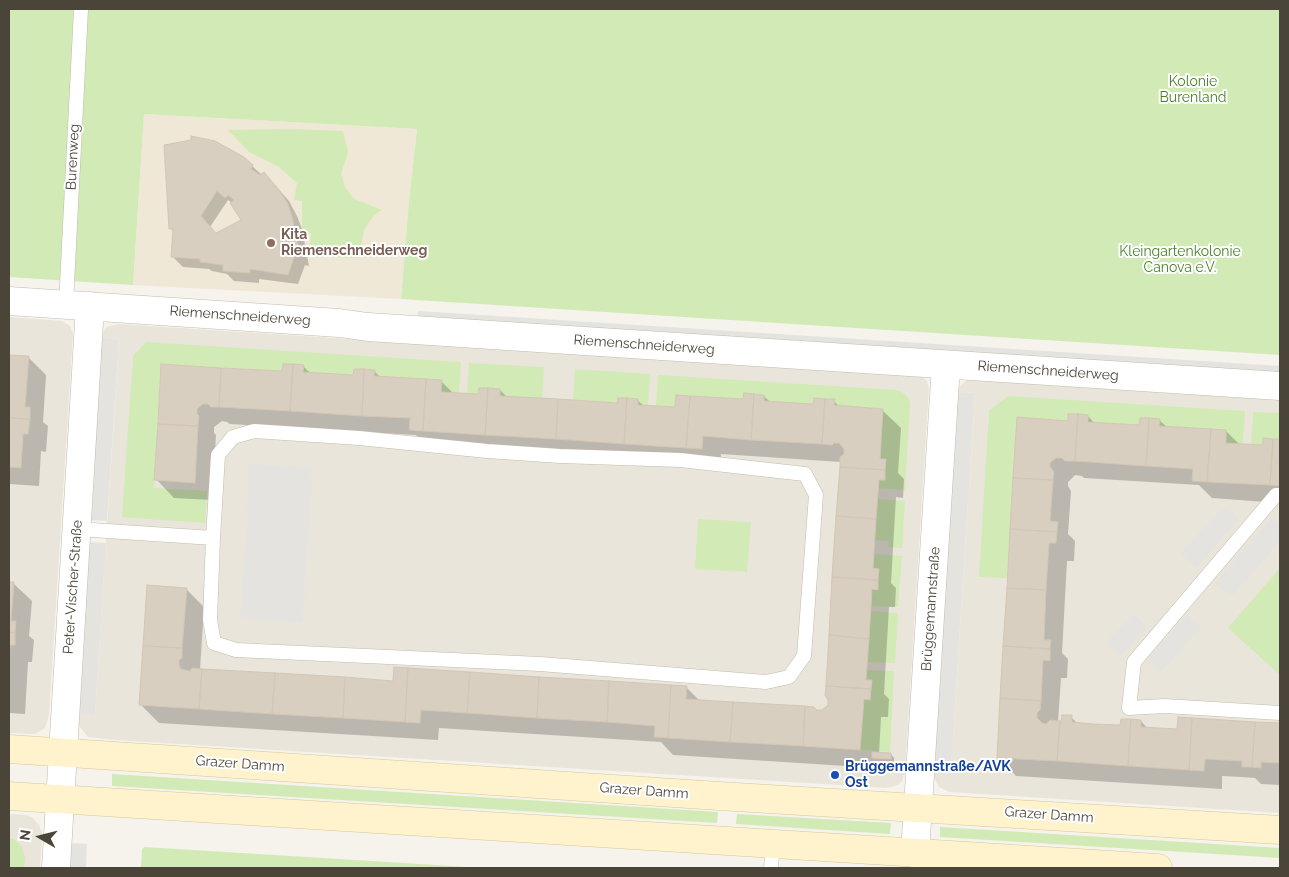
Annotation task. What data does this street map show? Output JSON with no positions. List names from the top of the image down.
{
  "streets": {
    "main road": ["Grazer Damm"],
    "street": ["Riemenschneiderweg", "Peter-Vischer-Straße", "Brüggemannstraße"],
    "lane": ["Burenweg"]
  },
  "crossings": [
    ["Burenweg", "Riemenschneiderweg"],
    ["Burenweg", "Peter-Vischer-Straße"],
    ["Riemenschneiderweg", "Peter-Vischer-Straße"],
    ["Riemenschneiderweg", "Brüggemannstraße"],
    ["Peter-Vischer-Straße", "Grazer Damm"],
    ["Brüggemannstraße", "Grazer Damm"]
  ],
  "parks": ["Kolonie Burenland", "Kleingartenkolonie Canova e.V."],
  "places": ["Kita Riemenschneiderweg", "Brüggemannstraße/AVK Ost"],
  "north": "left"
}
